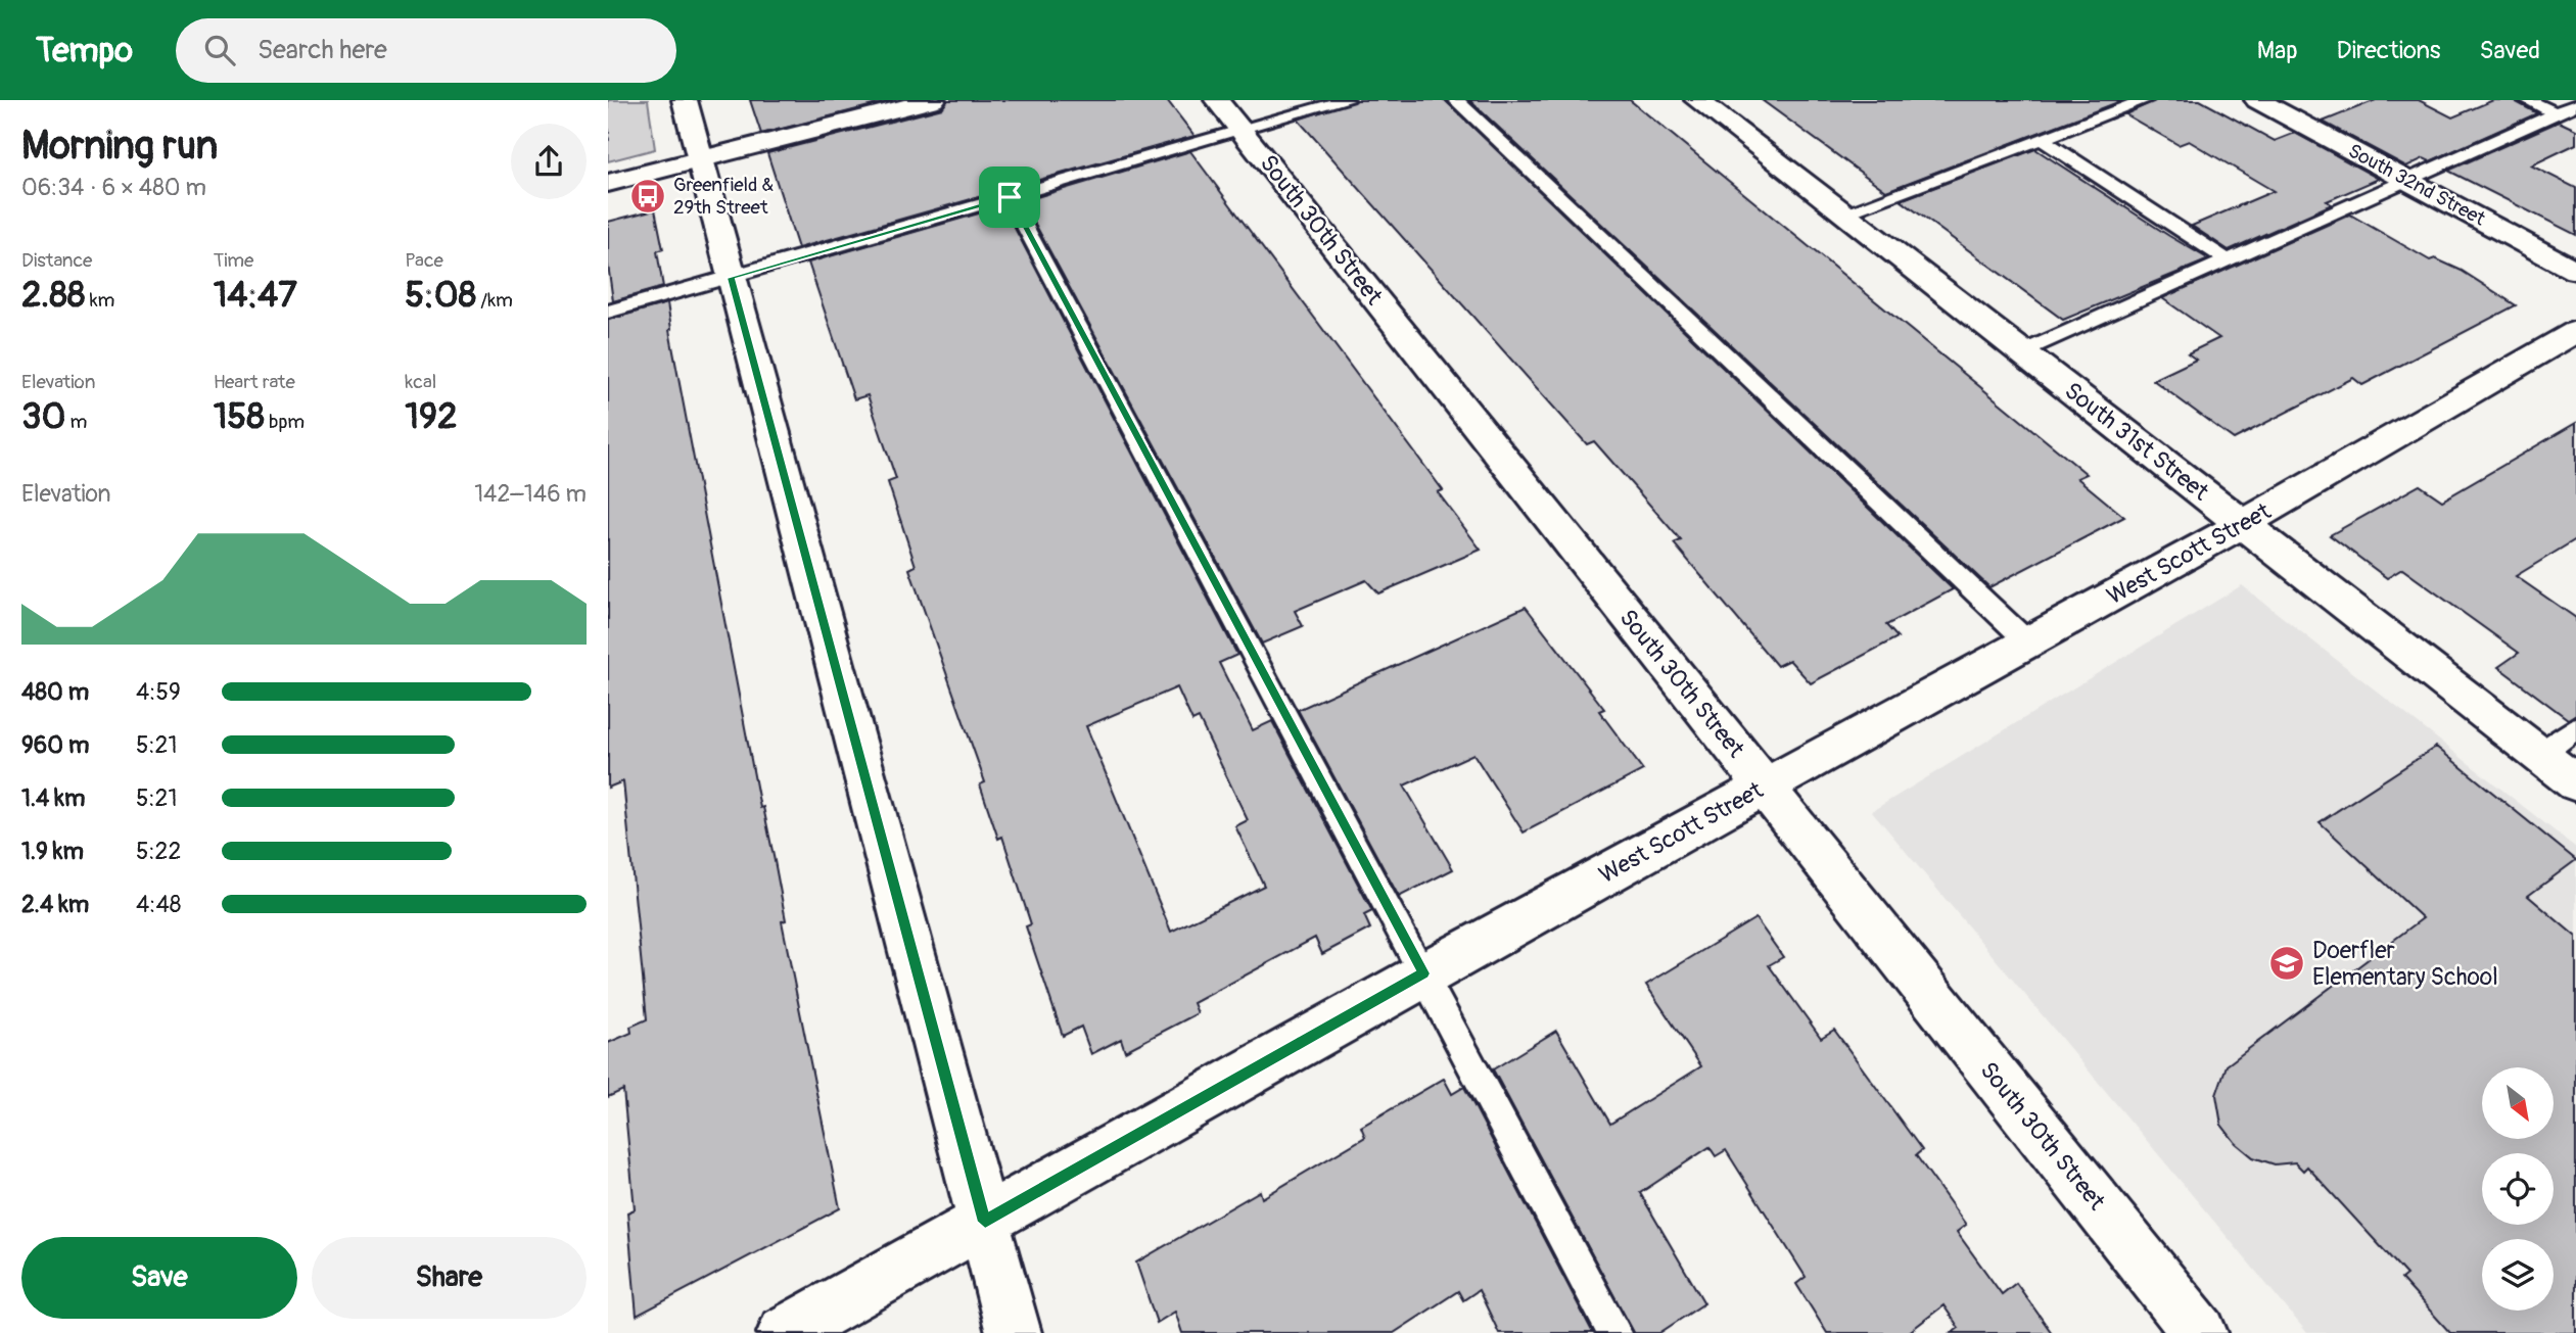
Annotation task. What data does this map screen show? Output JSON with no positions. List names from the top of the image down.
{
  "streets": {
    "street": [
      "South 32nd Street",
      "South 30th Street",
      "South 31st Street",
      "West Scott Street"
    ]
  },
  "crossings": [
    ["South 30th Street", "West Scott Street"],
    ["South 31st Street", "West Scott Street"]
  ],
  "places": {
    "bus stop": ["Greenfield & 29th Street"],
    "school or university": ["Doerfler Elementary School"]
  },
  "north": "bottom right",
  "page": {
    "header": "Tempo",
    "search": "Search here",
    "nav": ["Map", "Directions", "Saved"],
    "heading": ["Morning run", "06:34 · 6 × 480 m"],
    "stats": [
      ["Distance", "2.88 km"],
      ["Time", "14:47"],
      ["Pace", "5:08 /km"],
      ["Elevation", "30 m"],
      ["Heart rate", "158 bpm"],
      ["kcal", "192"]
    ],
    "chart": ["Elevation", "142–146 m"],
    "list": [
      {
        "name": "480 m",
        "note": "4:59"
      },
      {
        "name": "960 m",
        "note": "5:21"
      },
      {
        "name": "1.4 km",
        "note": "5:21"
      },
      {
        "name": "1.9 km",
        "note": "5:22"
      },
      {
        "name": "2.4 km",
        "note": "4:48"
      }
    ],
    "buttons": ["Save", "Share"]
  }
}
